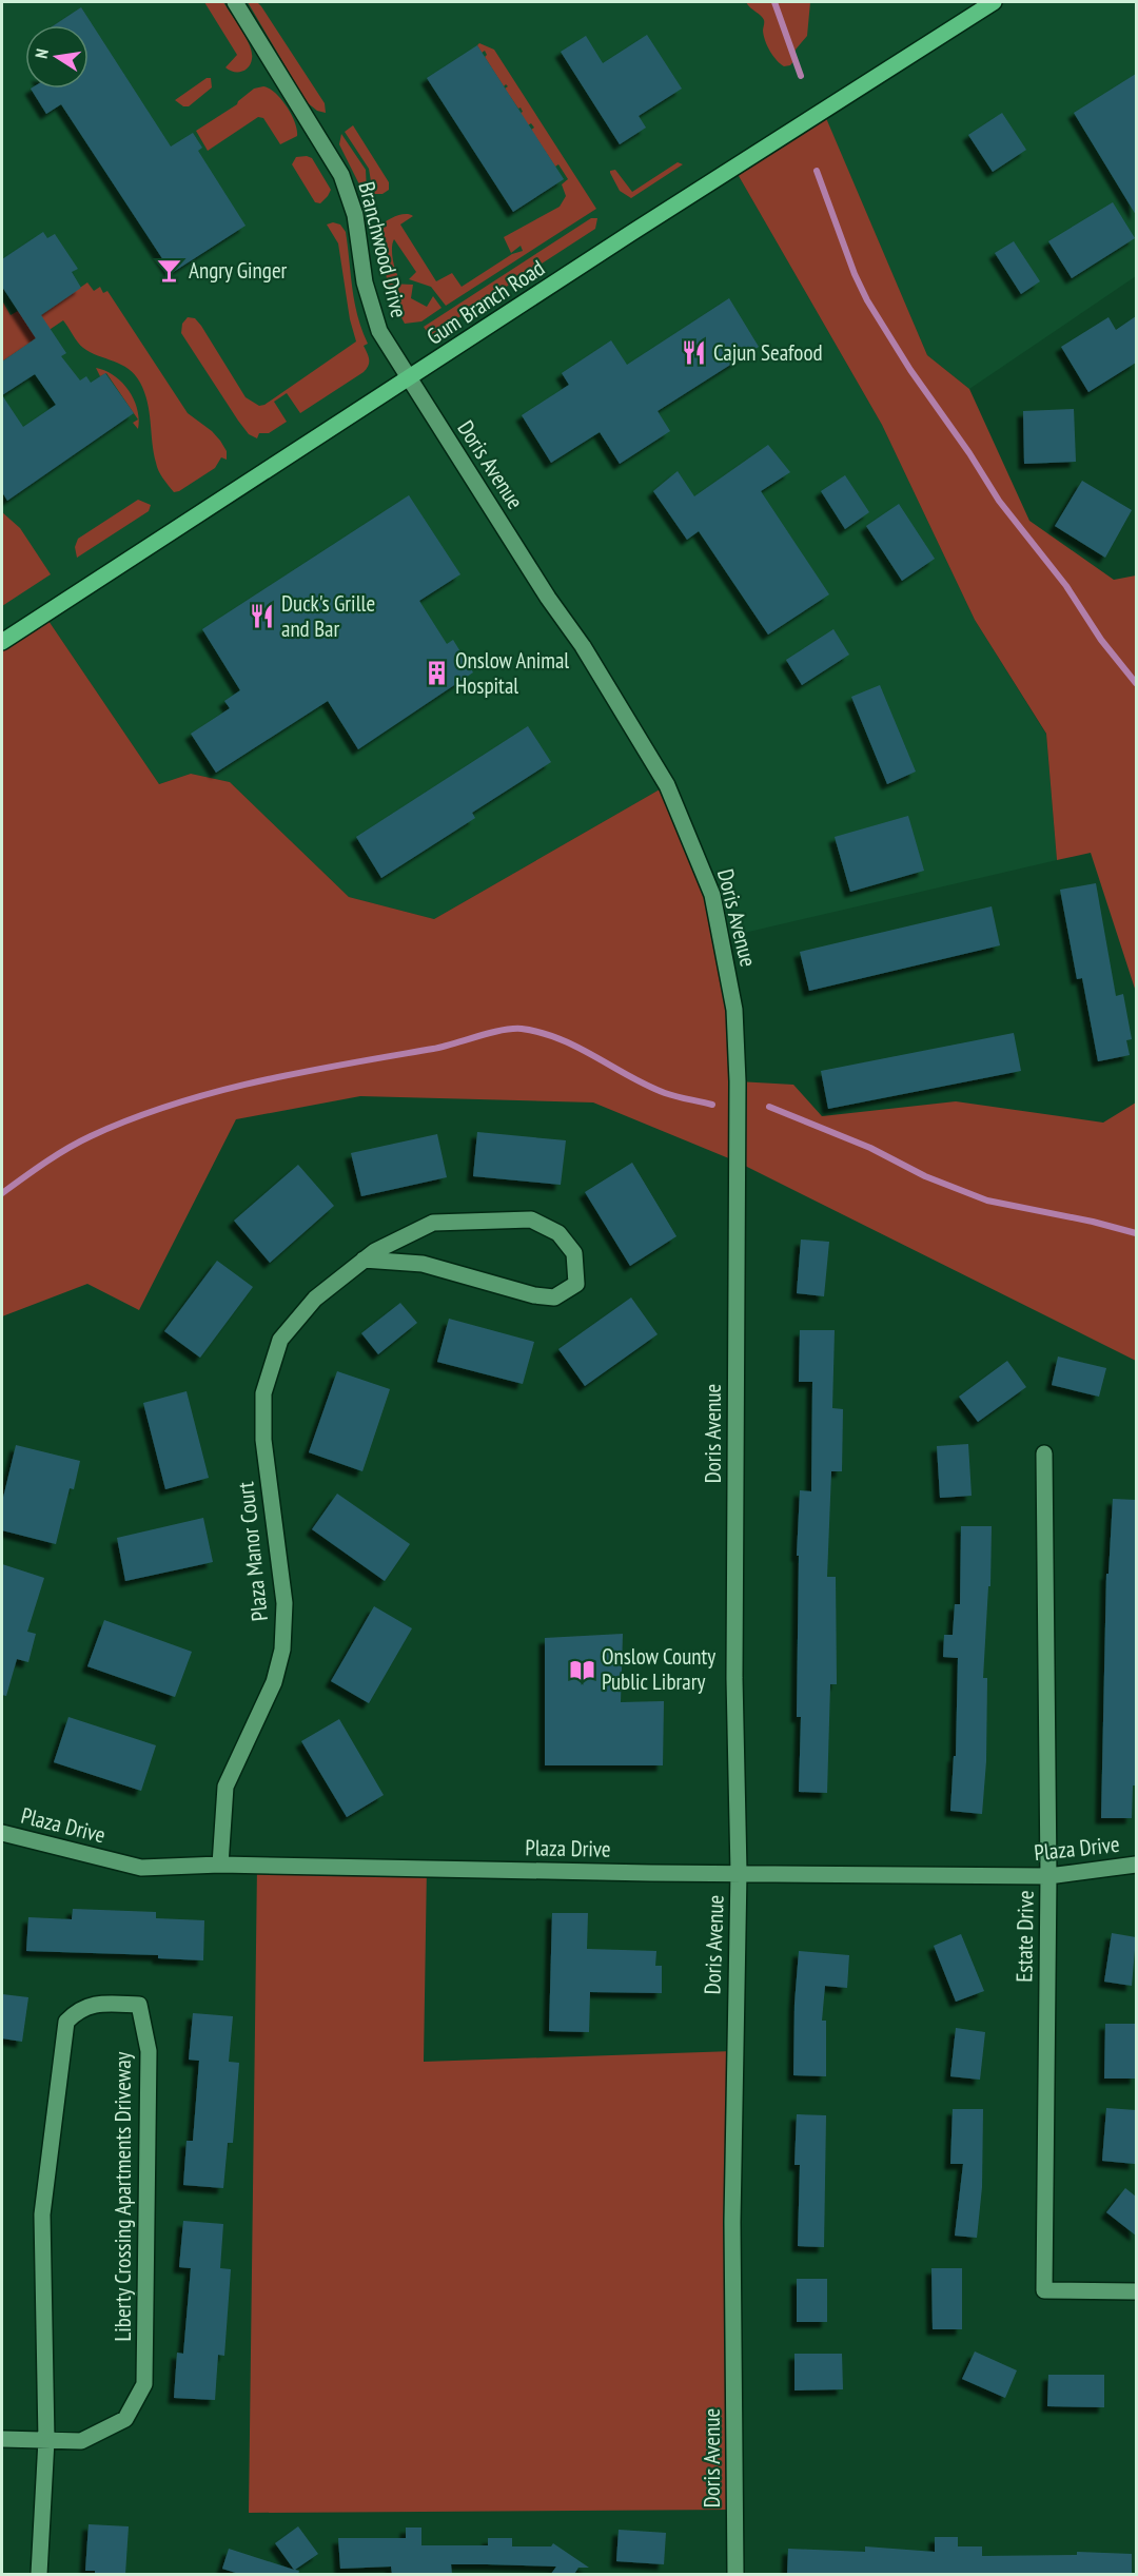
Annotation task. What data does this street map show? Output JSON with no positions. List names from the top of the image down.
{
  "streets": {
    "main road": ["Gum Branch Road"],
    "street": [
      "Branchwood Drive",
      "Doris Avenue",
      "Plaza Manor Court",
      "Plaza Drive",
      "Estate Drive",
      "Liberty Crossing Apartments Driveway"
    ]
  },
  "crossings": [
    ["Branchwood Drive", "Gum Branch Road"],
    ["Branchwood Drive", "Doris Avenue"],
    ["Gum Branch Road", "Doris Avenue"],
    ["Doris Avenue", "Plaza Drive"],
    ["Plaza Manor Court", "Plaza Drive"],
    ["Plaza Drive", "Estate Drive"]
  ],
  "places": {
    "bar": ["Angry Ginger"],
    "restaurant": ["Cajun Seafood", "Duck's Grille and Bar"],
    "building": ["Onslow Animal Hospital"],
    "library": ["Onslow County Public Library"]
  },
  "north": "left"
}
